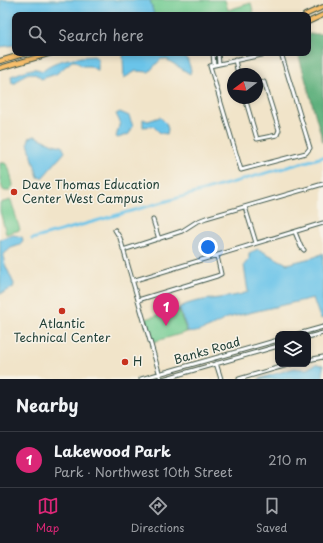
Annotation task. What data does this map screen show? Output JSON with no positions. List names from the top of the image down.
{
  "streets": {
    "street": ["Banks Road"]
  },
  "places": ["Dave Thomas Education Center West Campus", "Atlantic Technical Center", "H"],
  "north": "left",
  "page": {
    "search": "Search here",
    "pins": "1",
    "heading": "Nearby",
    "list": [
      {
        "mark": "1",
        "name": "Lakewood Park",
        "note": "Park · Northwest 10th Street",
        "value": "210 m"
      }
    ],
    "nav": ["Map", "Directions", "Saved"]
  }
}
